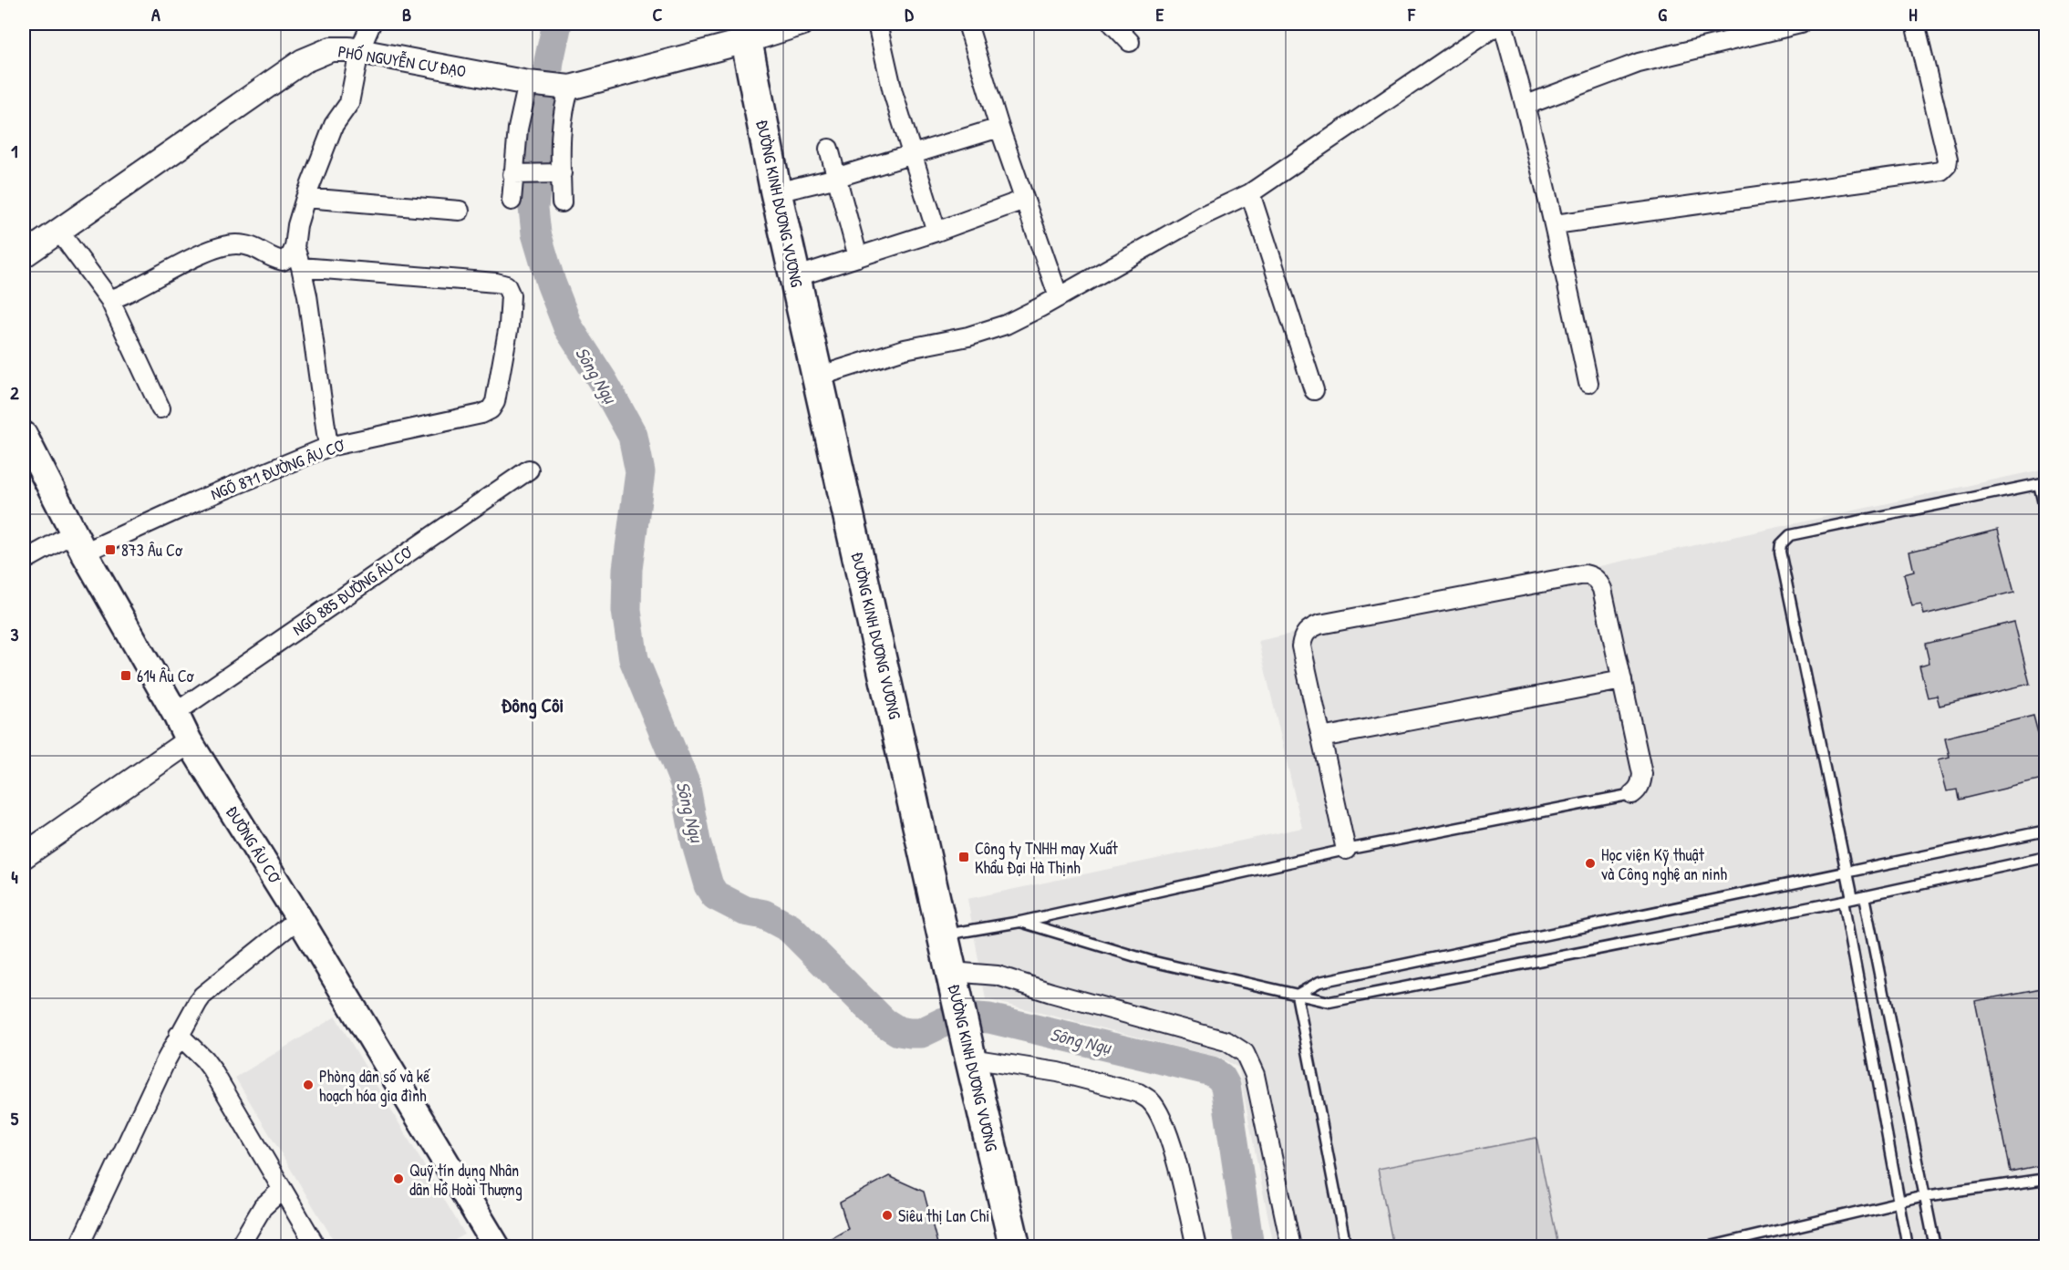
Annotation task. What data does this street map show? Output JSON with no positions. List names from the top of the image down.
{
  "streets": {
    "highway": ["ĐƯỜNG KINH DƯƠNG VƯƠNG"],
    "main road": ["ĐƯỜNG ÂU CƠ"],
    "street": ["PHỐ NGUYỄN CƯ ĐẠO", "NGÕ 871 ĐƯỜNG ÂU CƠ", "NGÕ 885 ĐƯỜNG ÂU CƠ"]
  },
  "crossings": [
    ["PHỐ NGUYỄN CƯ ĐẠO", "ĐƯỜNG KINH DƯƠNG VƯƠNG"],
    ["NGÕ 871 ĐƯỜNG ÂU CƠ", "ĐƯỜNG ÂU CƠ"],
    ["NGÕ 885 ĐƯỜNG ÂU CƠ", "ĐƯỜNG ÂU CƠ"]
  ],
  "districts": ["Đông Côi"],
  "water": ["Sông Ngụ"],
  "places": {
    "transit": ["873 Âu Cơ", "614 Âu Cơ", "Công ty TNHH may Xuất Khẩu Đại Hà Thịnh"],
    "other": [
      "Học viện Kỹ thuật và Công nghệ an ninh",
      "Phòng dân số và kế hoạch hóa gia đình",
      "Quỹ tín dụng Nhân dân Hồ Hoài Thượng",
      "Siêu thị Lan Chi"
    ]
  },
  "grid": {
    "columns": [
      "A",
      "B",
      "C",
      "D",
      "E",
      "F",
      "G",
      "H"
    ],
    "rows": [
      "1",
      "2",
      "3",
      "4",
      "5"
    ]
  }
}
